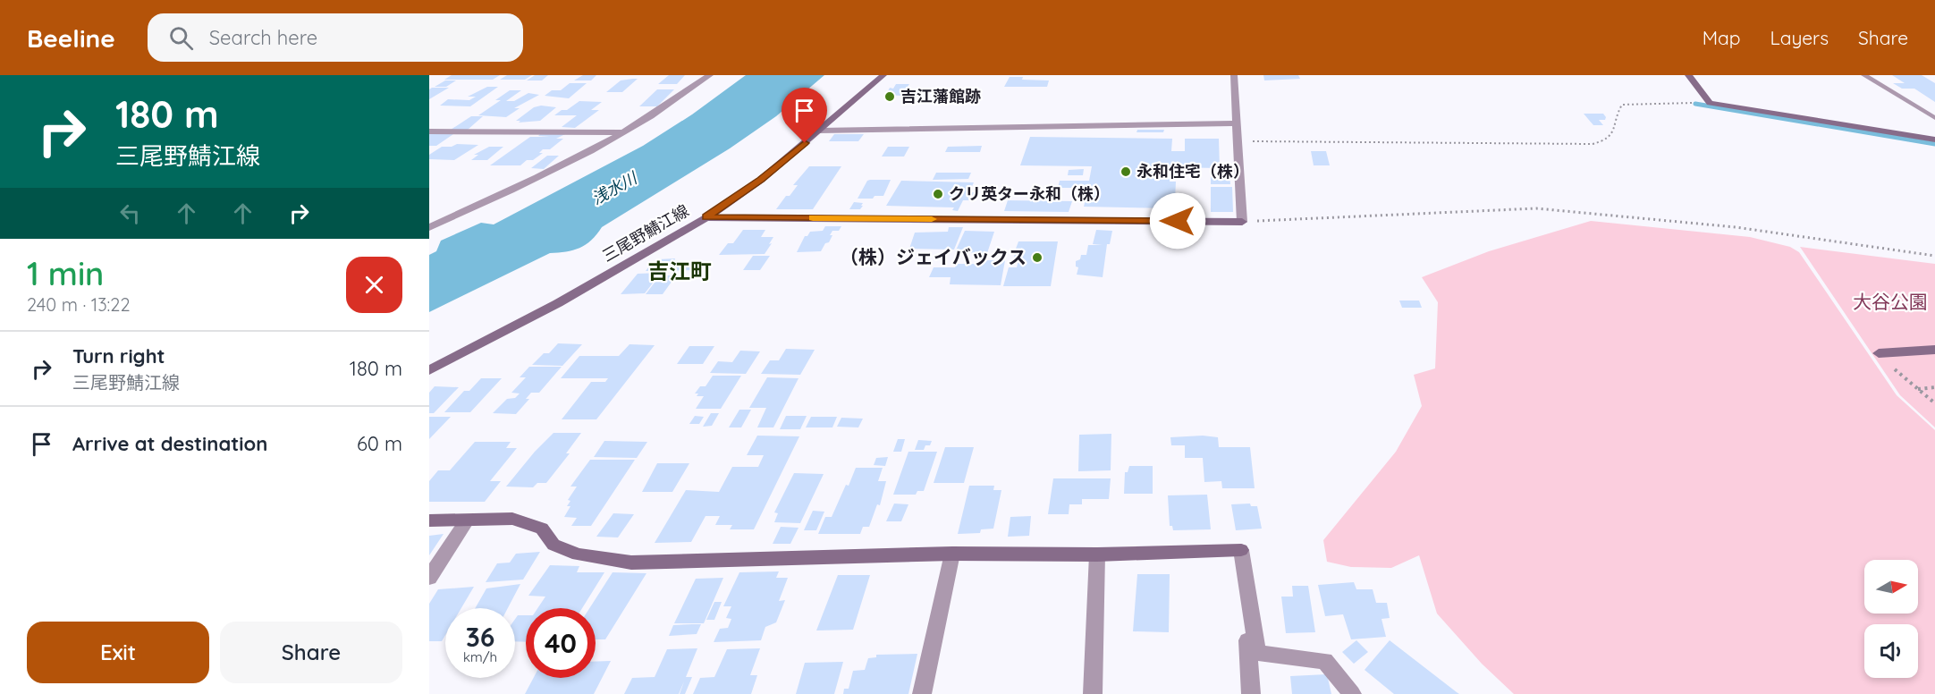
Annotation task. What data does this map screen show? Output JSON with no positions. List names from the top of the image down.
{
  "streets": {
    "street": ["三尾野鯖江線"]
  },
  "districts": ["吉江町"],
  "water": ["浅水川"],
  "parks": ["大谷公園"],
  "places": [
    "吉江藩館跡",
    "永和住宅（株）",
    "クリ英ター永和（株）",
    "（株）ジェイバックス"
  ],
  "north": "right",
  "page": {
    "header": "Beeline",
    "search": "Search here",
    "nav": ["Map", "Layers", "Share"],
    "turn": ["180 m", "三尾野鯖江線"],
    "heading": ["1 min", "240 m · 13:22"],
    "list": [
      {
        "name": "Turn right",
        "note": "三尾野鯖江線",
        "value": "180 m"
      },
      {
        "name": "Arrive at destination",
        "value": "60 m"
      }
    ],
    "speed": "36 km/h",
    "limit": "40",
    "buttons": ["Exit", "Share"]
  }
}
